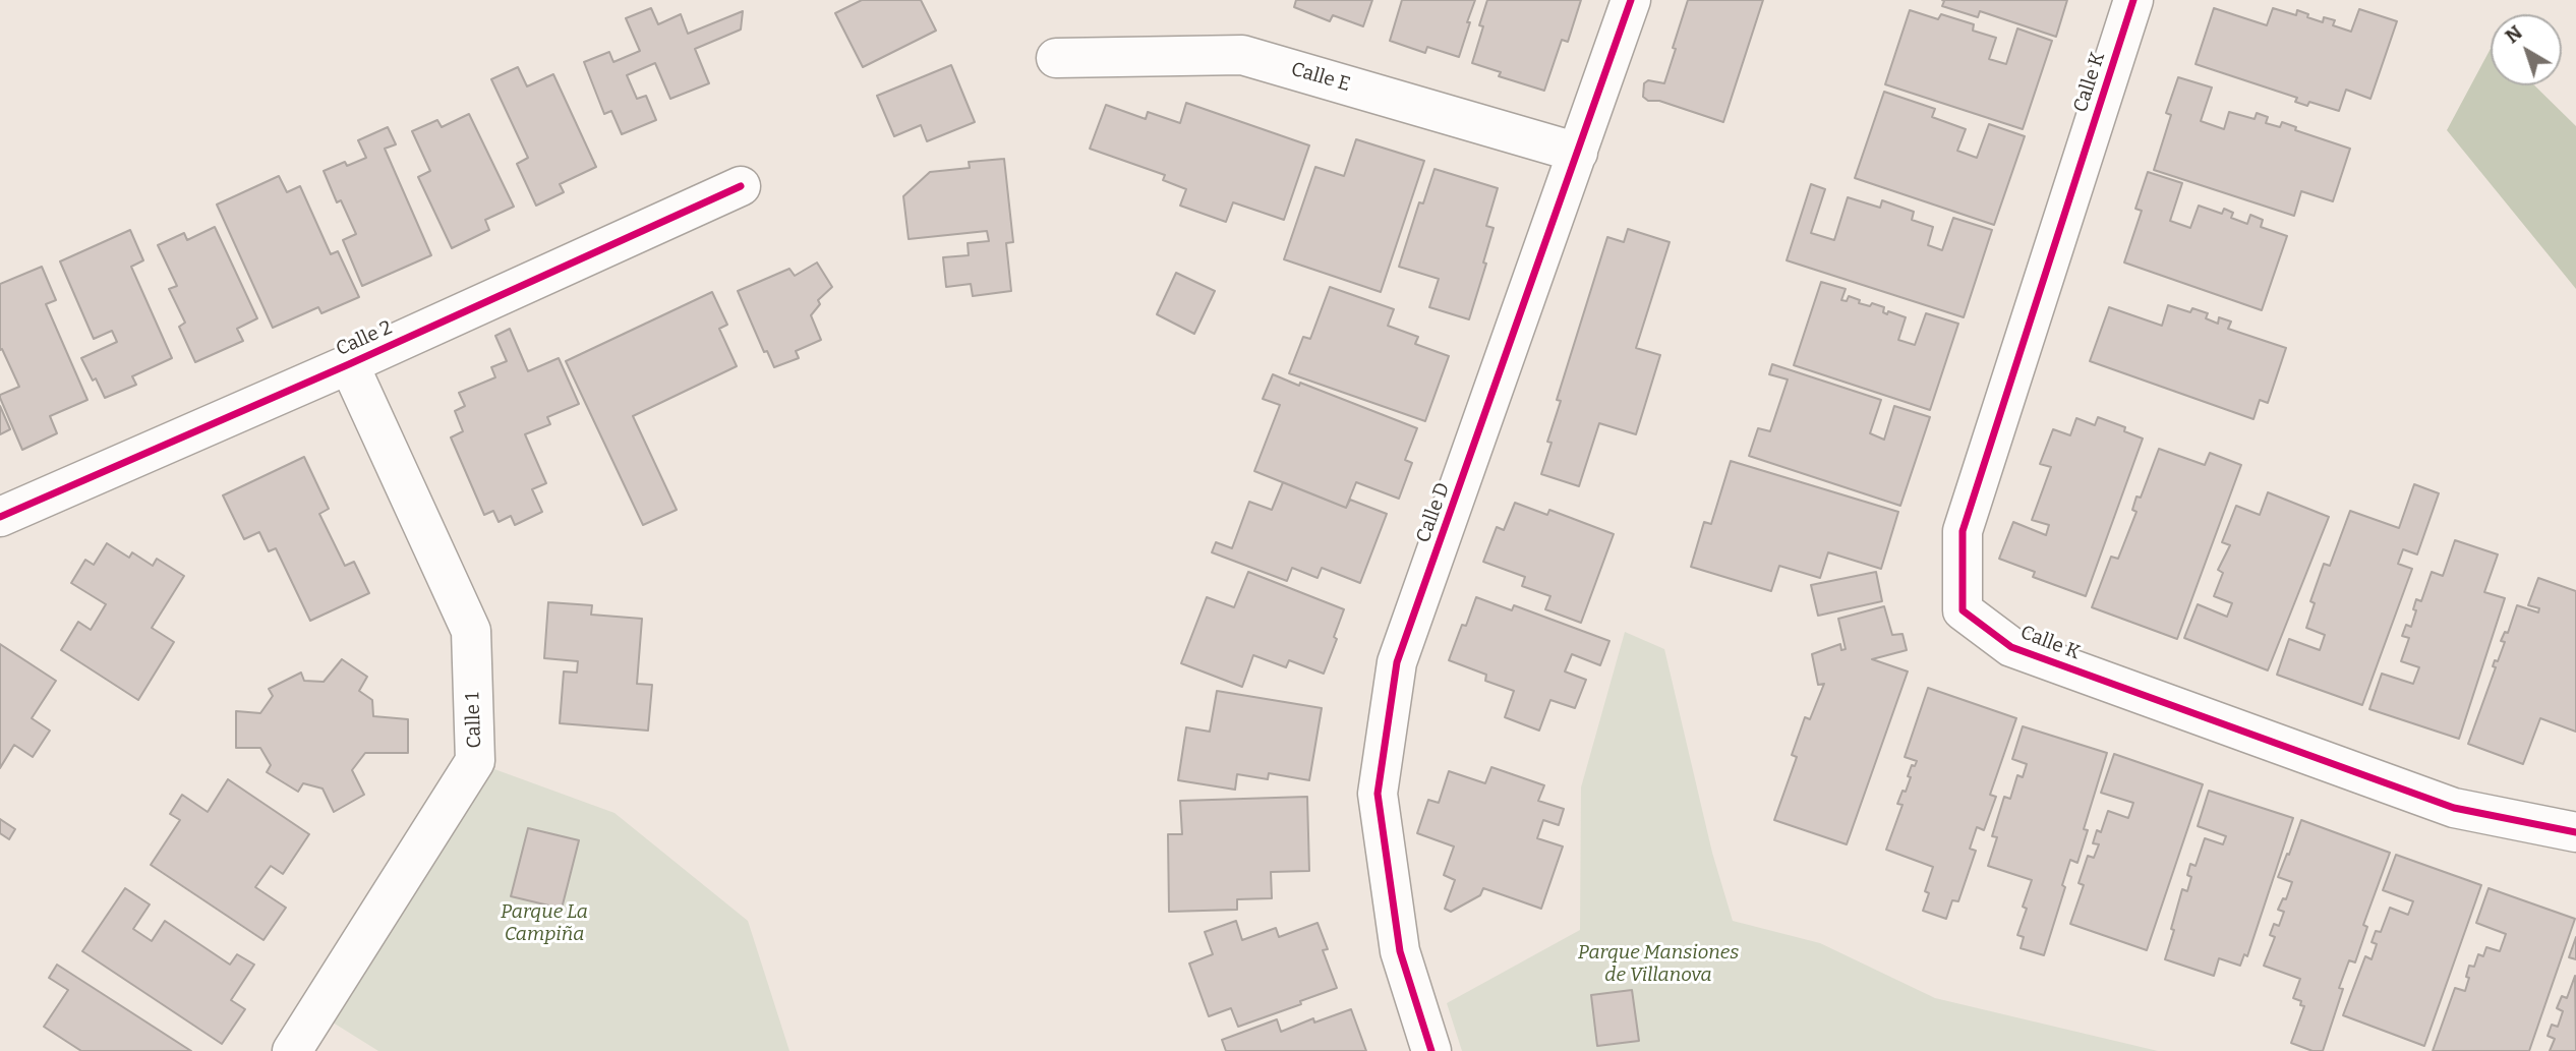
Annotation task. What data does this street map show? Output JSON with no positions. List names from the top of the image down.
{
  "streets": {
    "street": [
      "Calle E",
      "Calle K",
      "Calle 2",
      "Calle D",
      "Calle 1"
    ]
  },
  "crossings": [
    ["Calle E", "Calle D"],
    ["Calle 2", "Calle 1"]
  ],
  "parks": ["Parque La Campiña", "Parque Mansiones de Villanova"],
  "north": "top left"
}
